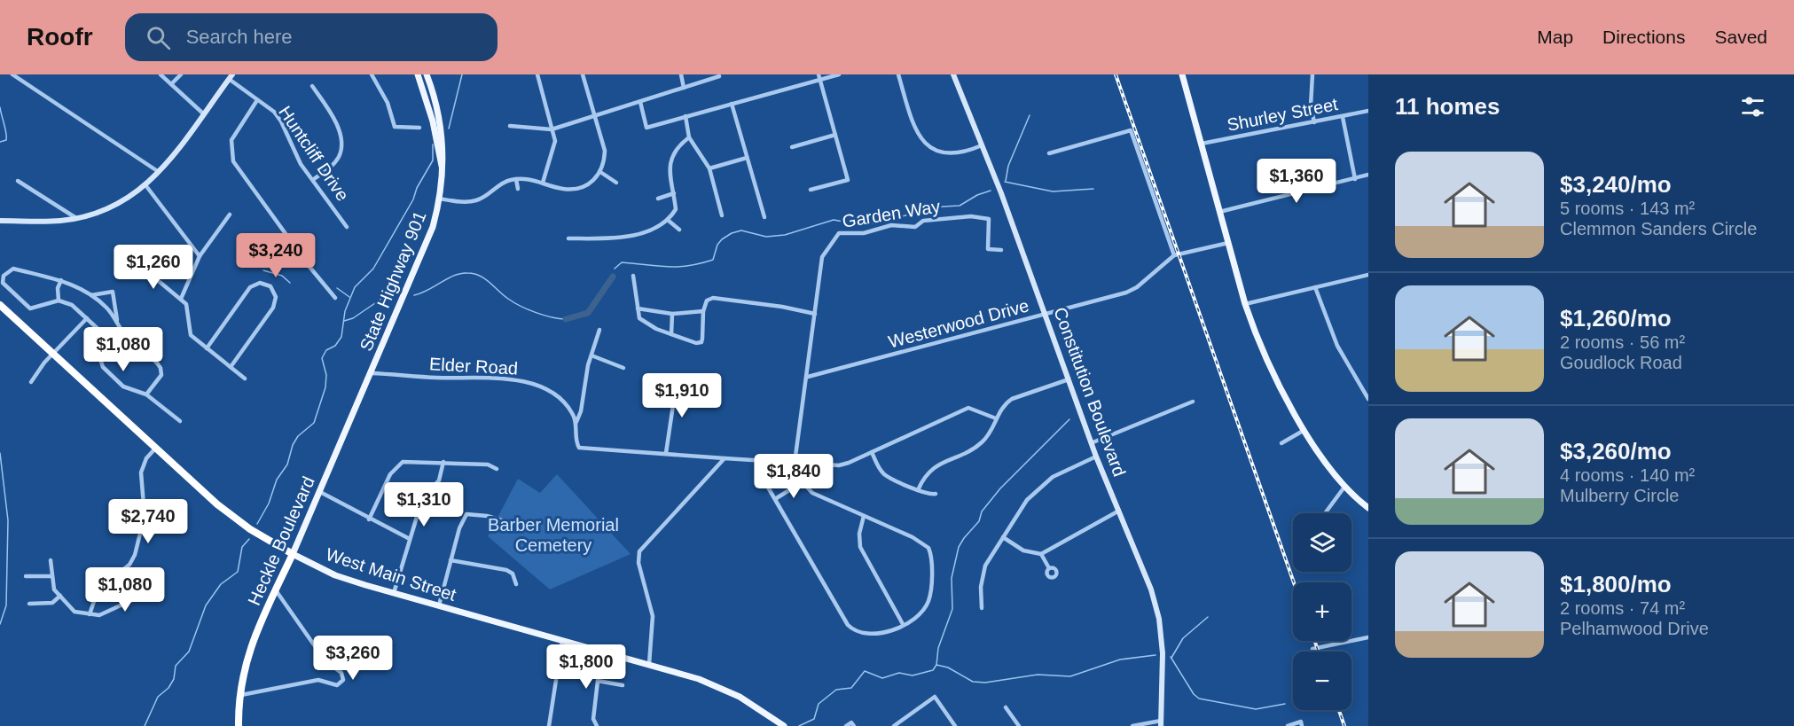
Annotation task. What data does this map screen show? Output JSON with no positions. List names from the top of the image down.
{
  "streets": {
    "highway": ["Heckle Boulevard", "West Main Street"],
    "main road": ["State Highway 901"],
    "street": [
      "Shurley Street",
      "Huntcliff Drive",
      "Garden Way",
      "Westerwood Drive",
      "Elder Road",
      "Constitution Boulevard"
    ]
  },
  "crossings": [
    ["State Highway 901", "Elder Road"],
    ["State Highway 901", "Heckle Boulevard"],
    ["Westerwood Drive", "Constitution Boulevard"],
    ["Elder Road", "Heckle Boulevard"],
    ["Heckle Boulevard", "West Main Street"]
  ],
  "parks": ["Barber Memorial Cemetery"],
  "page": {
    "header": "Roofr",
    "search": "Search here",
    "nav": ["Map", "Directions", "Saved"],
    "heading": "11 homes",
    "list": [
      {
        "name": "$3,240/mo",
        "note": "5 rooms · 143 m² · Clemmon Sanders Circle"
      },
      {
        "name": "$1,260/mo",
        "note": "2 rooms · 56 m² · Goudlock Road"
      },
      {
        "name": "$3,260/mo",
        "note": "4 rooms · 140 m² · Mulberry Circle"
      },
      {
        "name": "$1,800/mo",
        "note": "2 rooms · 74 m² · Pelhamwood Drive"
      }
    ],
    "price": [
      "$1,360",
      "$3,240",
      "$1,260",
      "$1,080",
      "$1,910",
      "$1,840",
      "$1,310",
      "$2,740",
      "$1,080",
      "$3,260",
      "$1,800"
    ],
    "map_buttons": ["+", "−"]
  }
}
